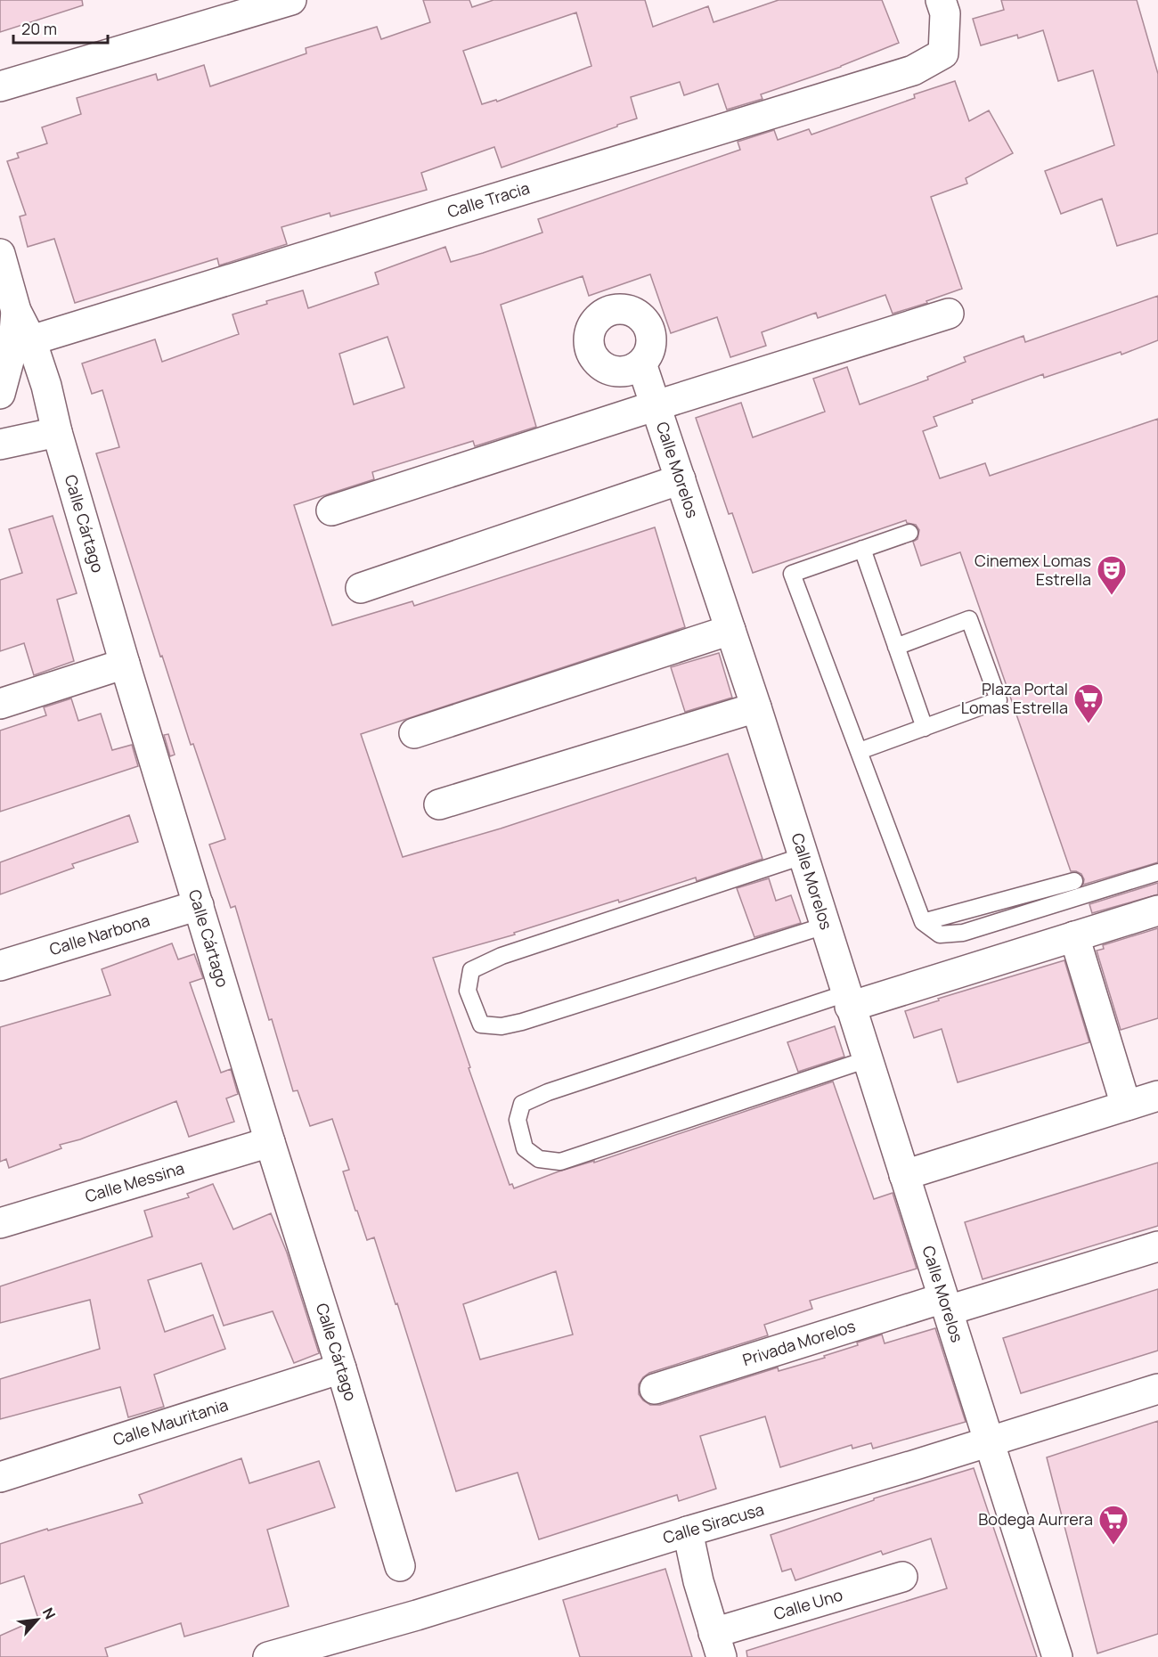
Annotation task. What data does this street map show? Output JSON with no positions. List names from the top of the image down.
{
  "streets": {
    "street": [
      "Calle Tracia",
      "Calle Morelos",
      "Calle Cártago",
      "Calle Narbona",
      "Calle Messina",
      "Privada Morelos",
      "Calle Mauritania",
      "Calle Siracusa",
      "Calle Uno"
    ]
  },
  "crossings": [
    ["Calle Tracia", "Calle Cártago"],
    ["Calle Morelos", "Privada Morelos"],
    ["Calle Morelos", "Calle Siracusa"],
    ["Calle Cártago", "Calle Narbona"],
    ["Calle Cártago", "Calle Messina"],
    ["Calle Cártago", "Calle Mauritania"]
  ],
  "places": {
    "theatre": ["Cinemex Lomas Estrella"],
    "supermarket": ["Plaza Portal Lomas Estrella", "Bodega Aurrera"]
  },
  "scale_bar": "20 m",
  "north": "top right"
}
